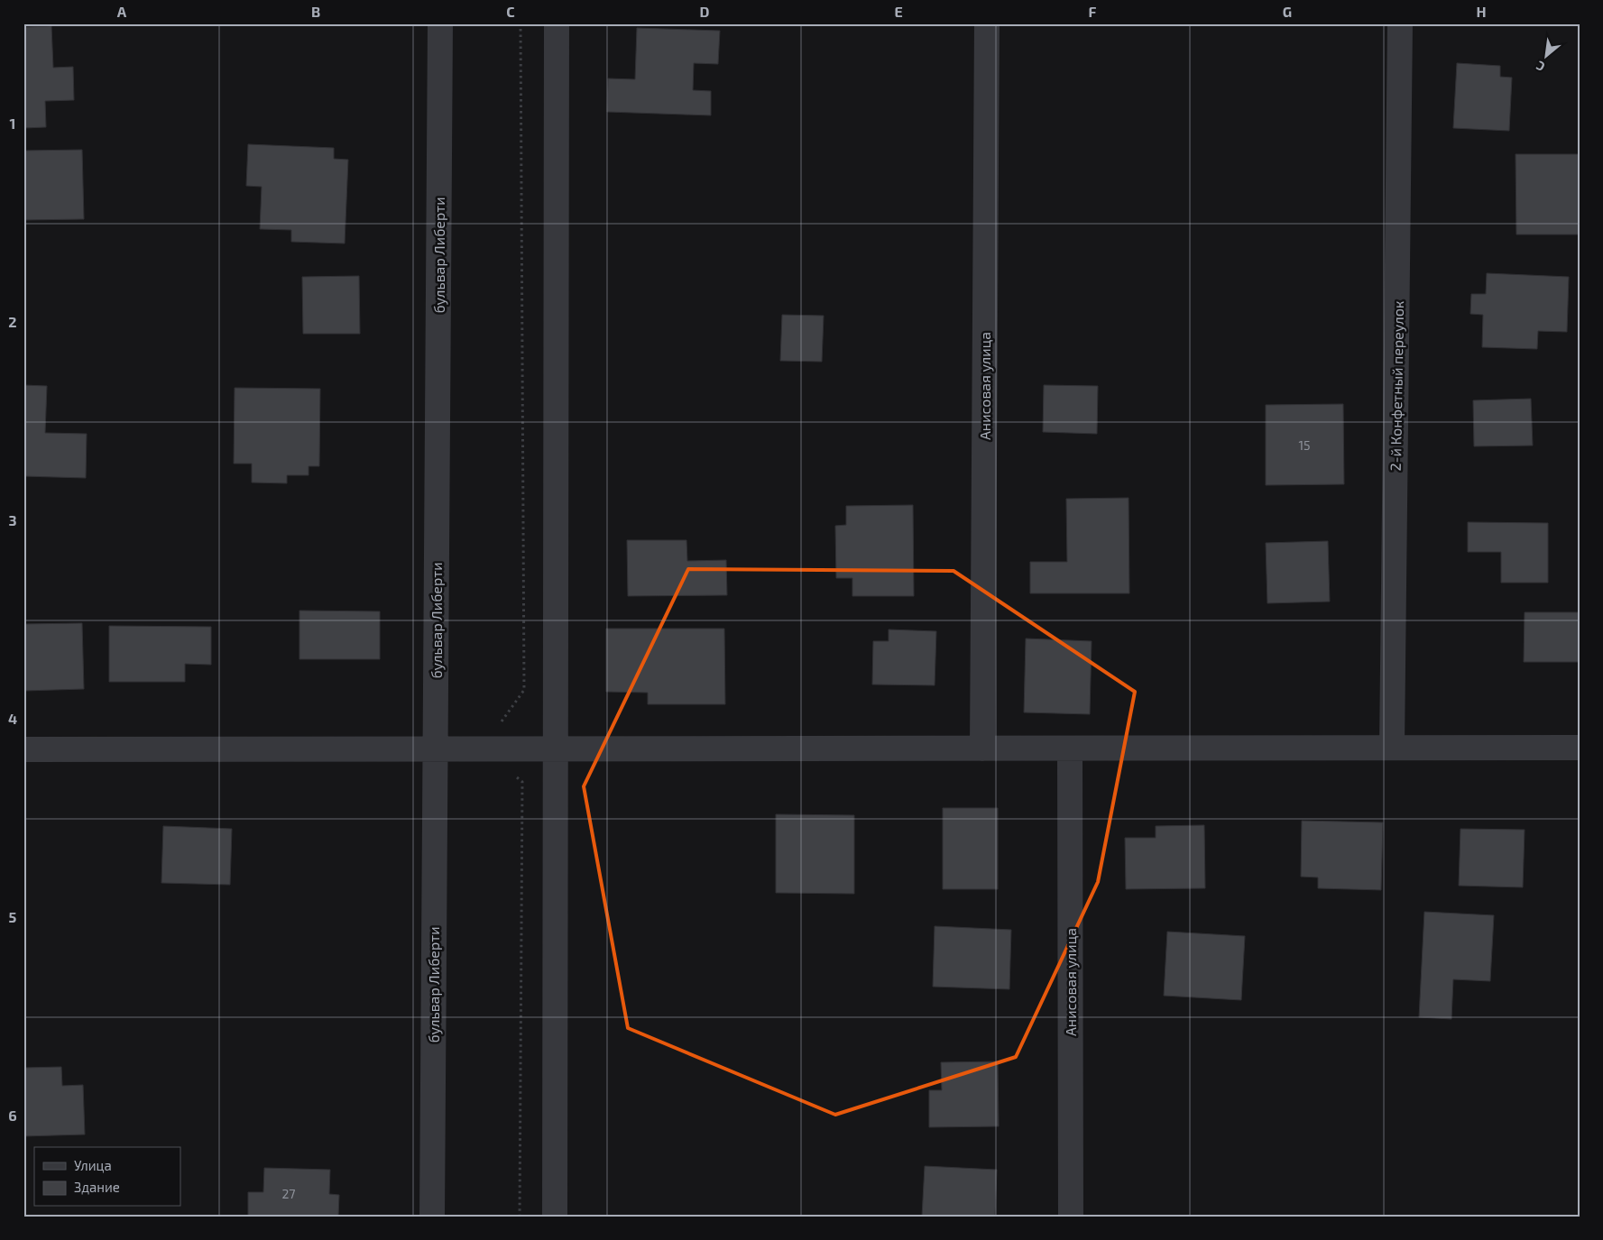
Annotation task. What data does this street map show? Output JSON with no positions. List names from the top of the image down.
{
  "streets": {
    "street": ["бульвар Либерти", "Анисовая улица", "2-й Конфетный переулок"]
  },
  "house_numbers": ["15", "27"],
  "legend": ["Улица", "Здание"],
  "north": "bottom left",
  "grid": {
    "columns": [
      "A",
      "B",
      "C",
      "D",
      "E",
      "F",
      "G",
      "H"
    ],
    "rows": [
      "1",
      "2",
      "3",
      "4",
      "5",
      "6"
    ]
  }
}
